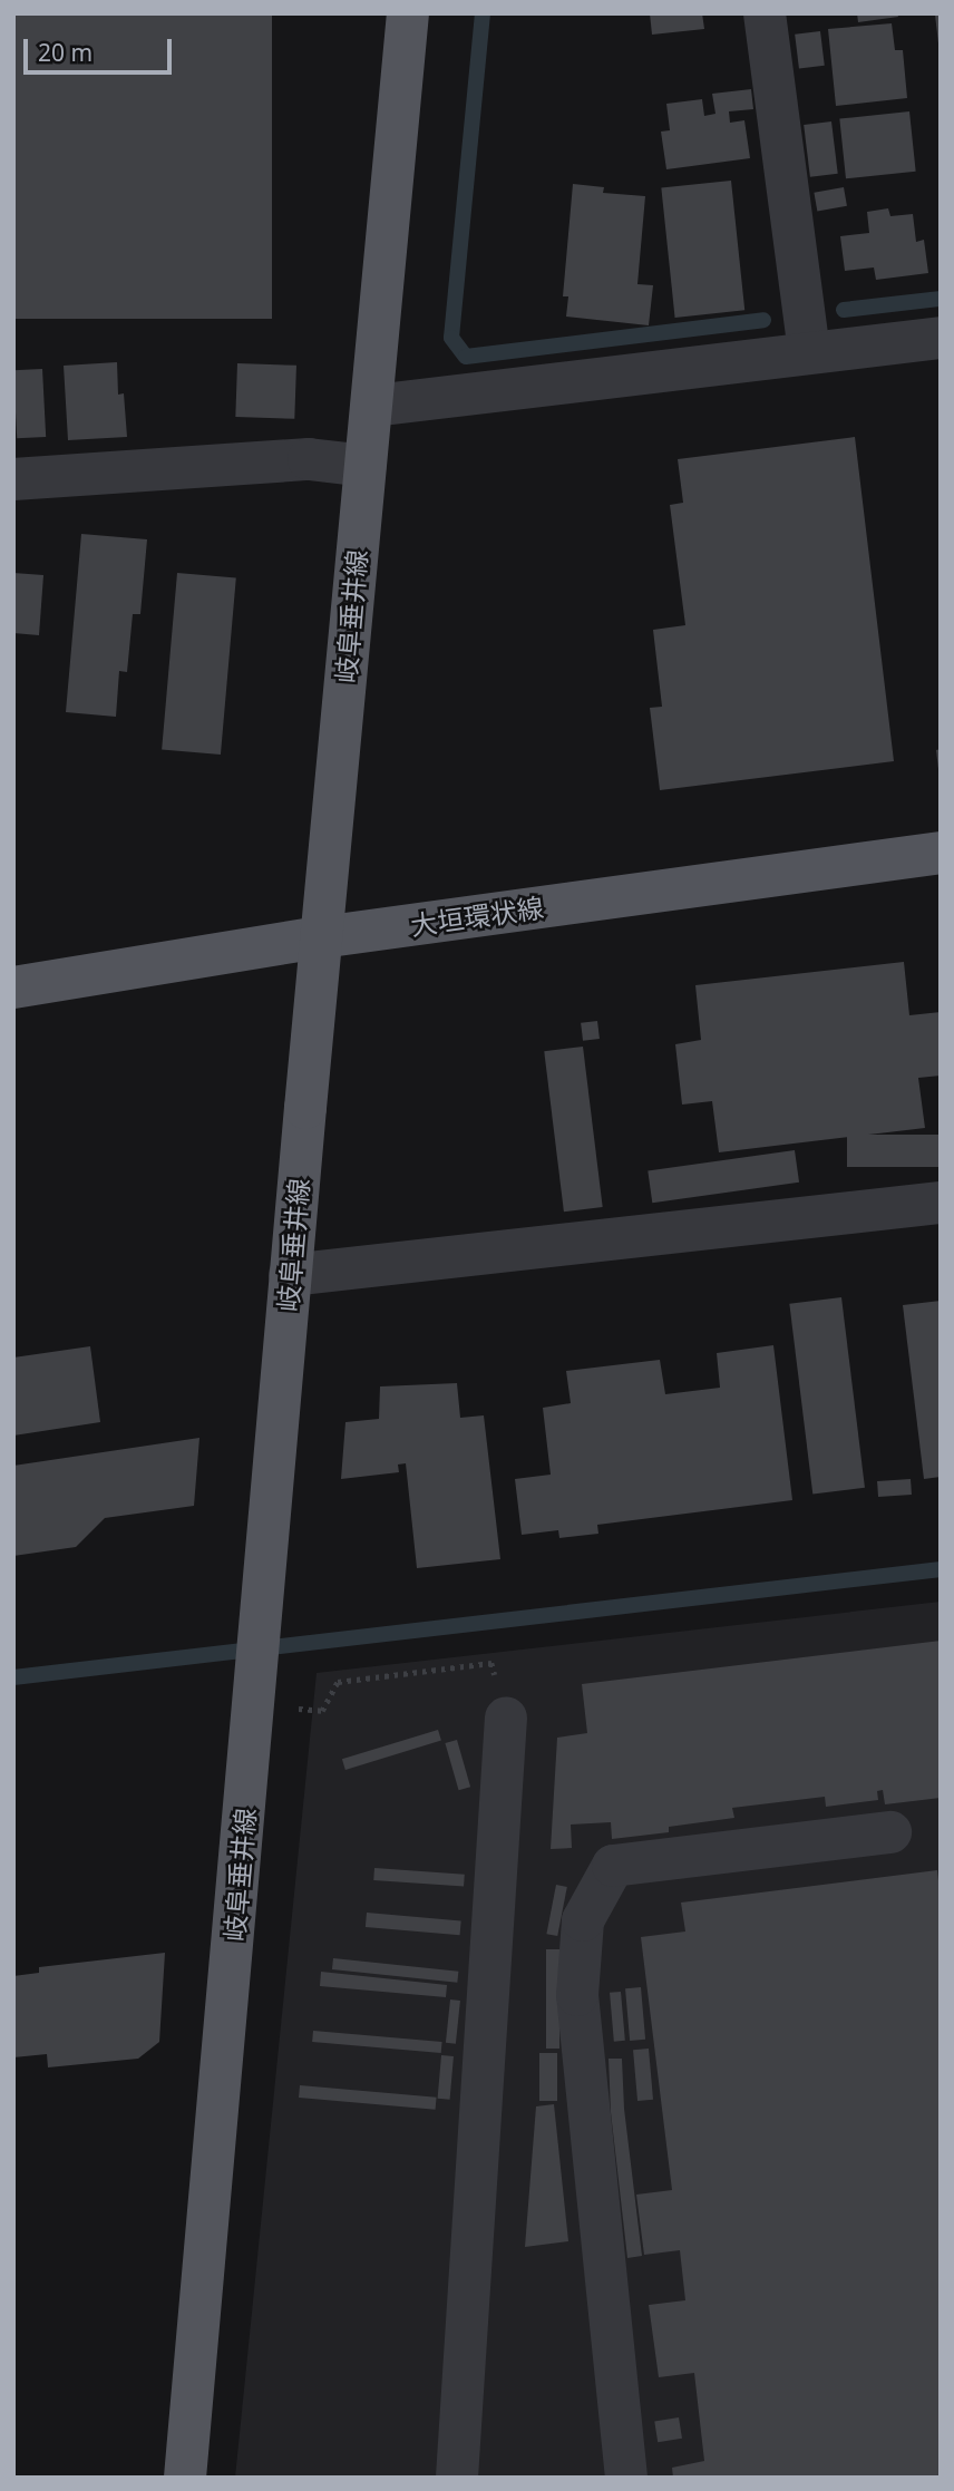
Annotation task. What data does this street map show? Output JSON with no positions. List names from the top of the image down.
{
  "streets": {
    "main road": ["岐阜垂井線", "大垣環状線"]
  },
  "crossings": [
    ["岐阜垂井線", "大垣環状線"]
  ],
  "scale_bar": "20 m"
}
